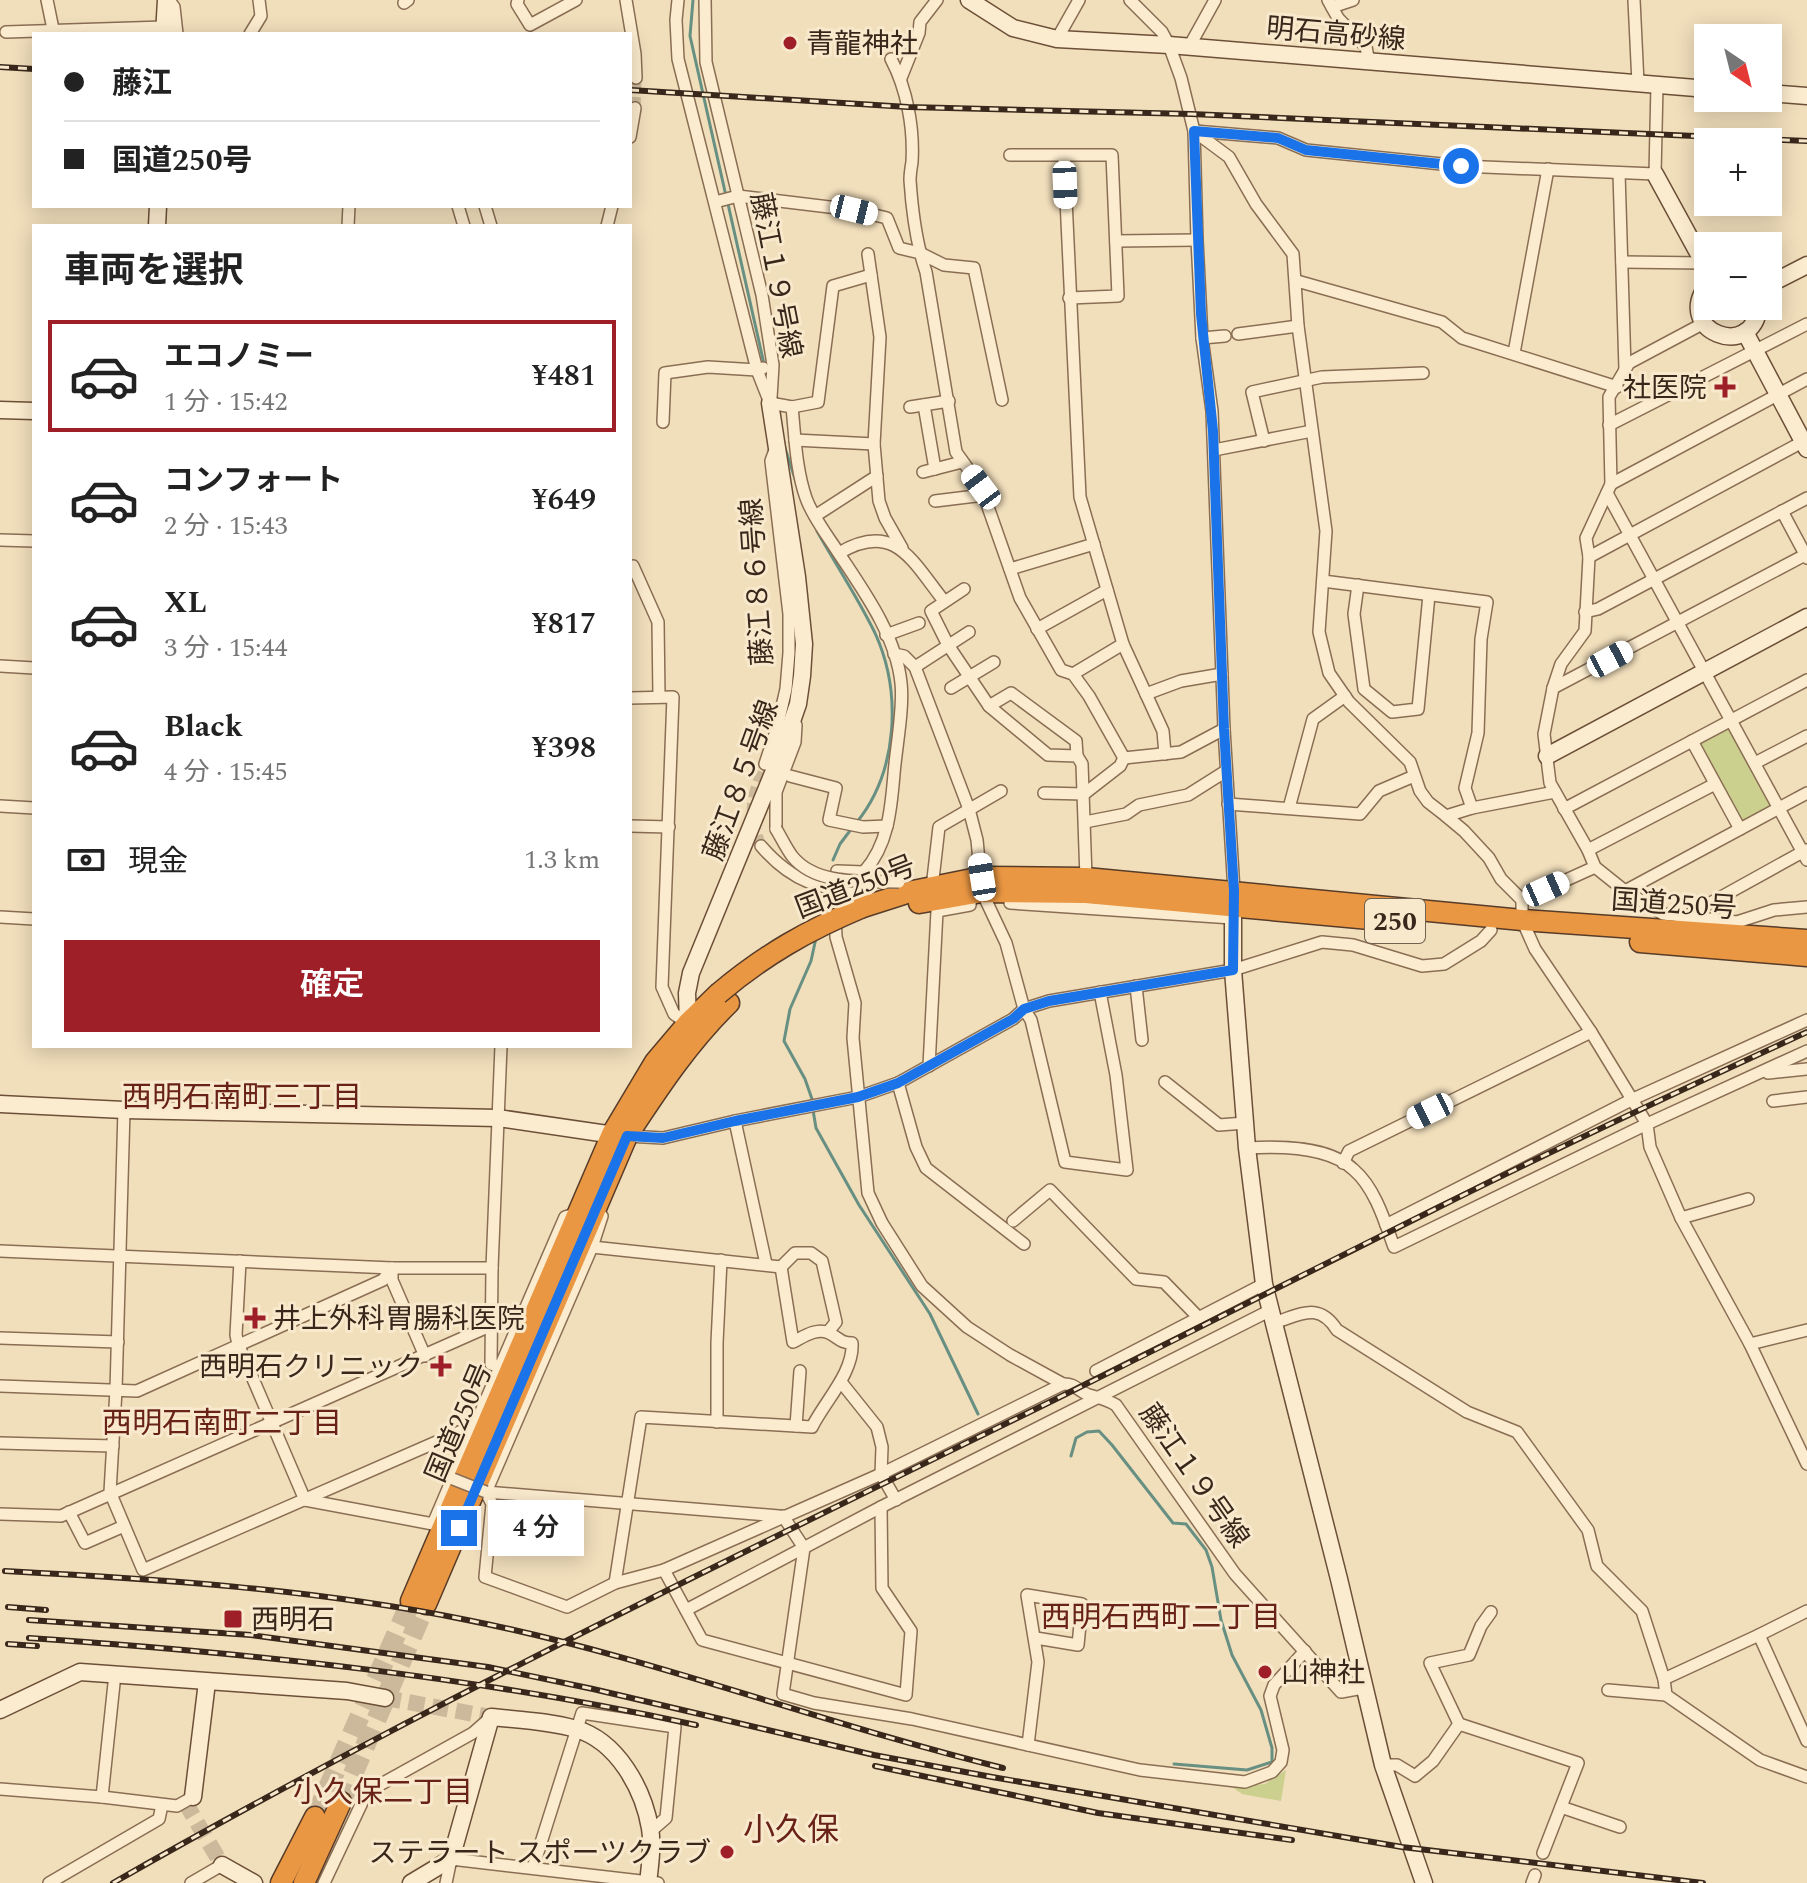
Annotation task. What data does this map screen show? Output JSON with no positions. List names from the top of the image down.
{
  "streets": {
    "highway": ["国道250号", "250"],
    "street": [
      "明石高砂線",
      "藤江１９号線",
      "藤江８６号線",
      "藤江８５号線"
    ]
  },
  "crossings": [
    ["藤江１９号線", "藤江８５号線"],
    ["藤江８６号線", "藤江８５号線"],
    ["藤江８５号線", "国道250号"]
  ],
  "districts": [
    "西明石南町三丁目",
    "西明石南町二丁目",
    "西明石西町二丁目",
    "小久保二丁目",
    "小久保"
  ],
  "places": {
    "other": ["青龍神社", "山神社", "ステラート スポーツクラブ"],
    "health": ["社医院", "井上外科胃腸科医院", "西明石クリニック"],
    "transit": ["西明石"]
  },
  "north": "bottom right",
  "page": {
    "map_buttons": ["+", "−"],
    "banner": ["藤江", "国道250号"],
    "heading": "車両を選択",
    "list": [
      {
        "name": "エコノミー",
        "note": "1 分 · 15:42",
        "value": "¥481"
      },
      {
        "name": "コンフォート",
        "note": "2 分 · 15:43",
        "value": "¥649"
      },
      {
        "name": "XL",
        "note": "3 分 · 15:44",
        "value": "¥817"
      },
      {
        "name": "Black",
        "note": "4 分 · 15:45",
        "value": "¥398"
      }
    ],
    "pay": ["現金", "1.3 km"],
    "buttons": "確定",
    "bubble": "4 分"
  }
}
